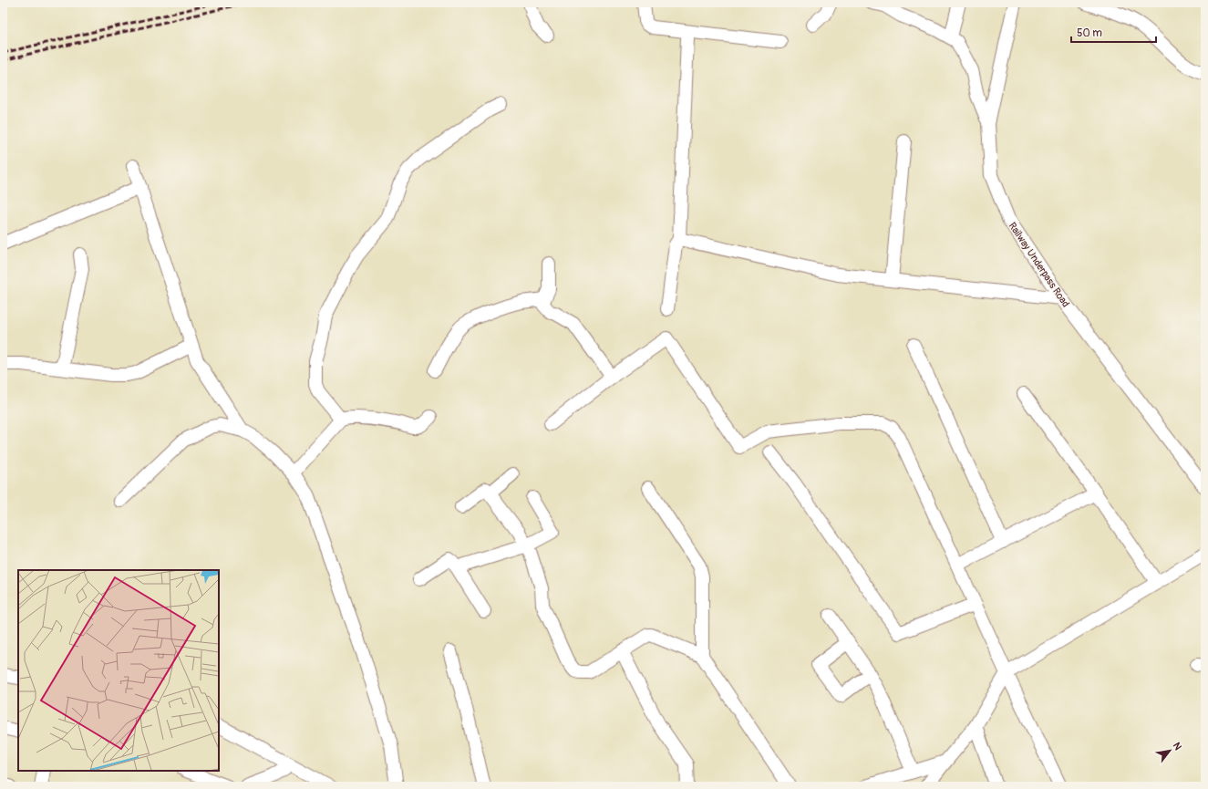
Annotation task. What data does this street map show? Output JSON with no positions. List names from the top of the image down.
{
  "streets": {
    "street": ["Railway Underpass Road"]
  },
  "scale_bar": "50 m",
  "north": "top right"
}
